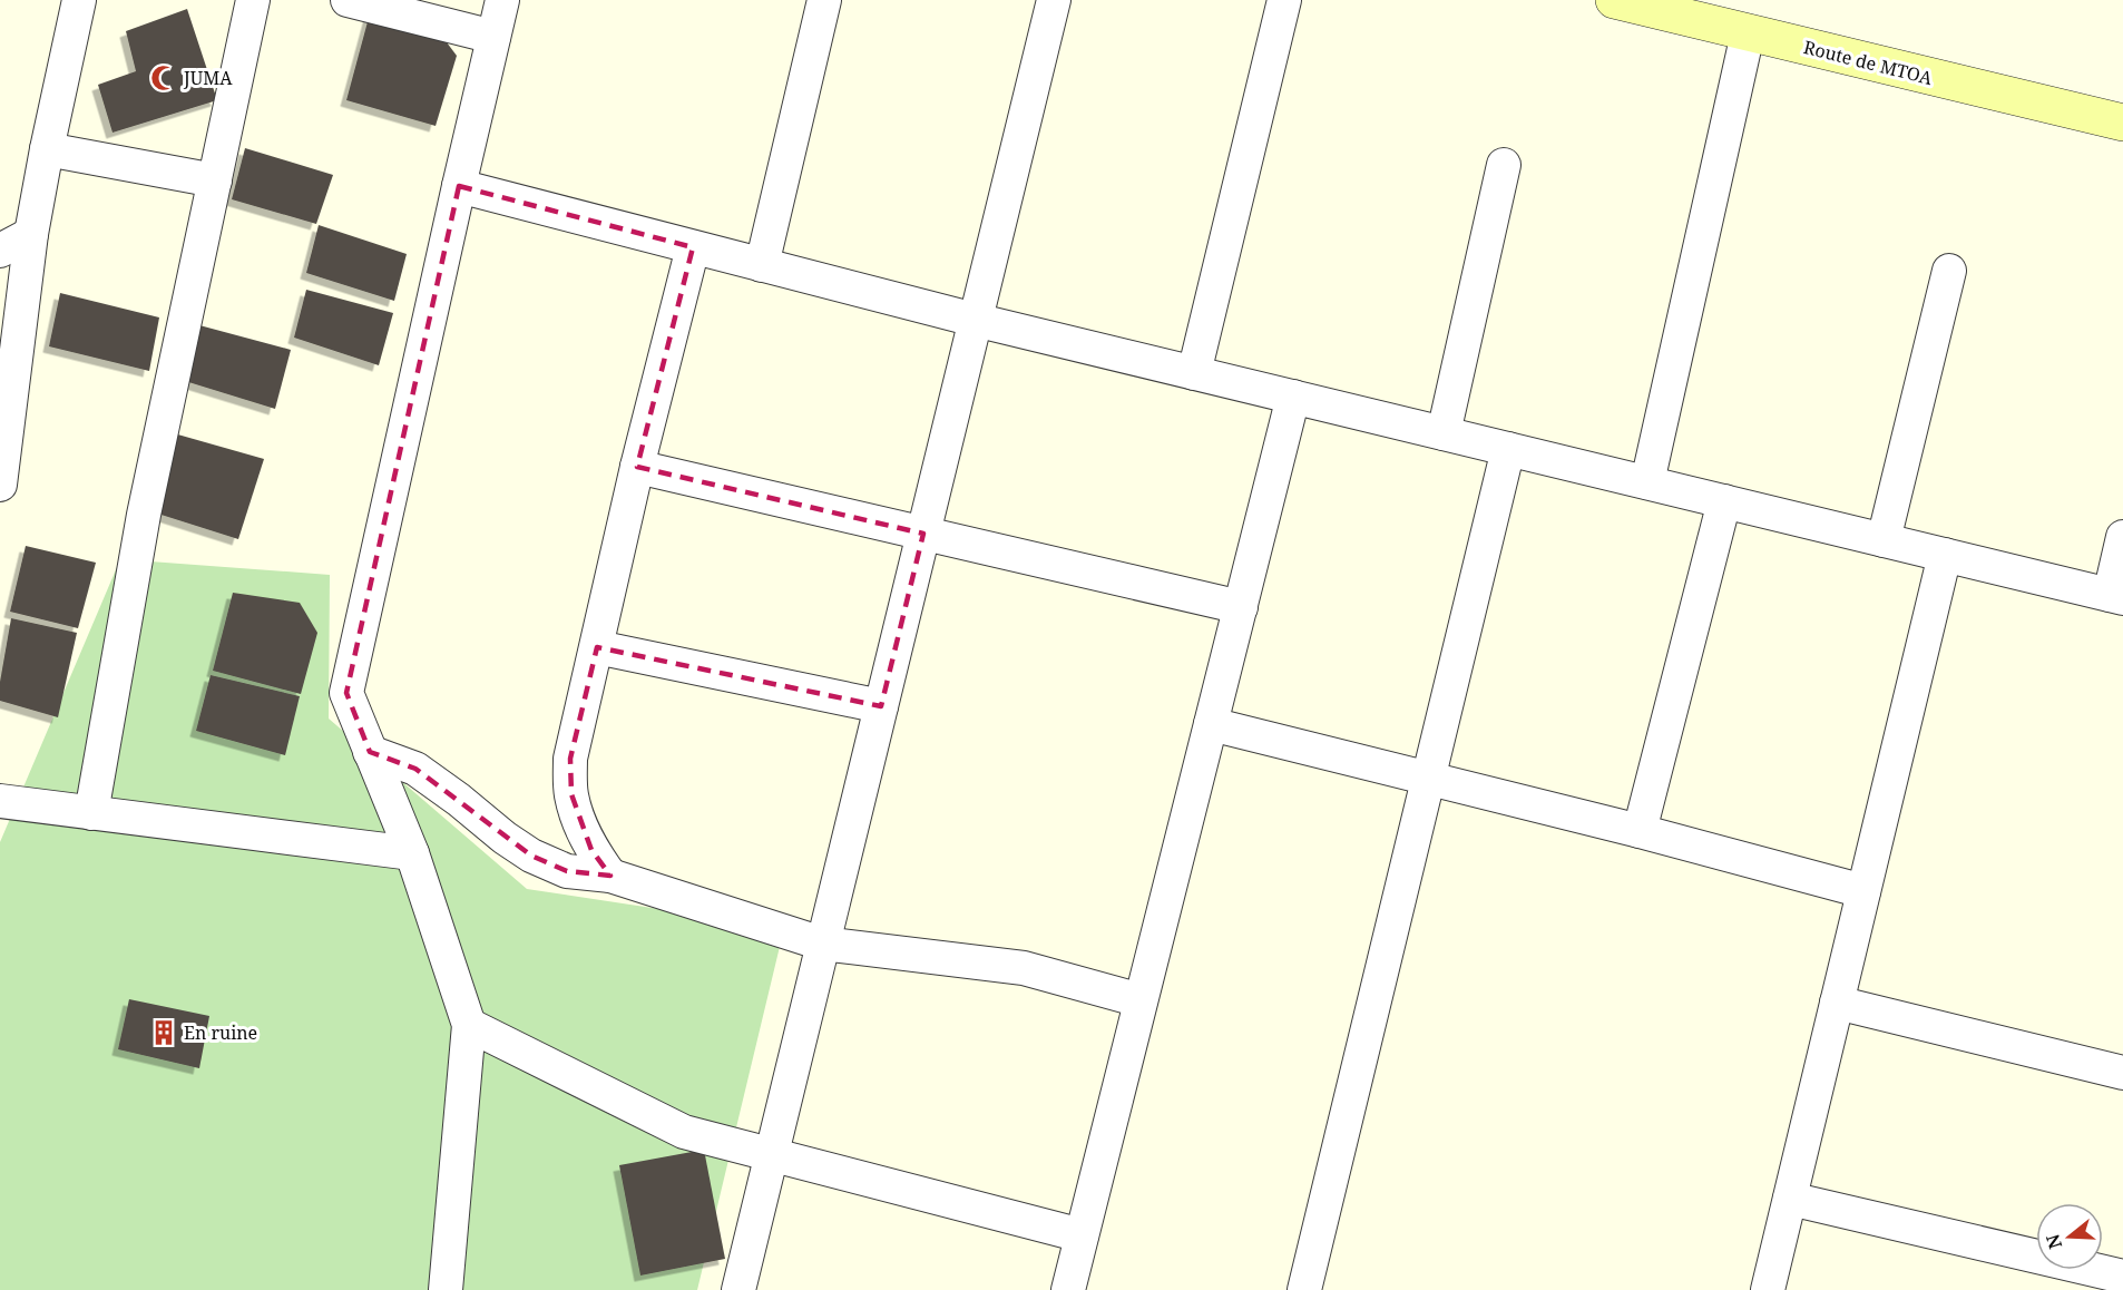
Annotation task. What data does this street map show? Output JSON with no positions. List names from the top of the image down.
{
  "streets": {
    "street": ["Route de MTOA"]
  },
  "places": {
    "mosque": ["JUMA"],
    "building": ["En ruine"]
  },
  "north": "left"
}
